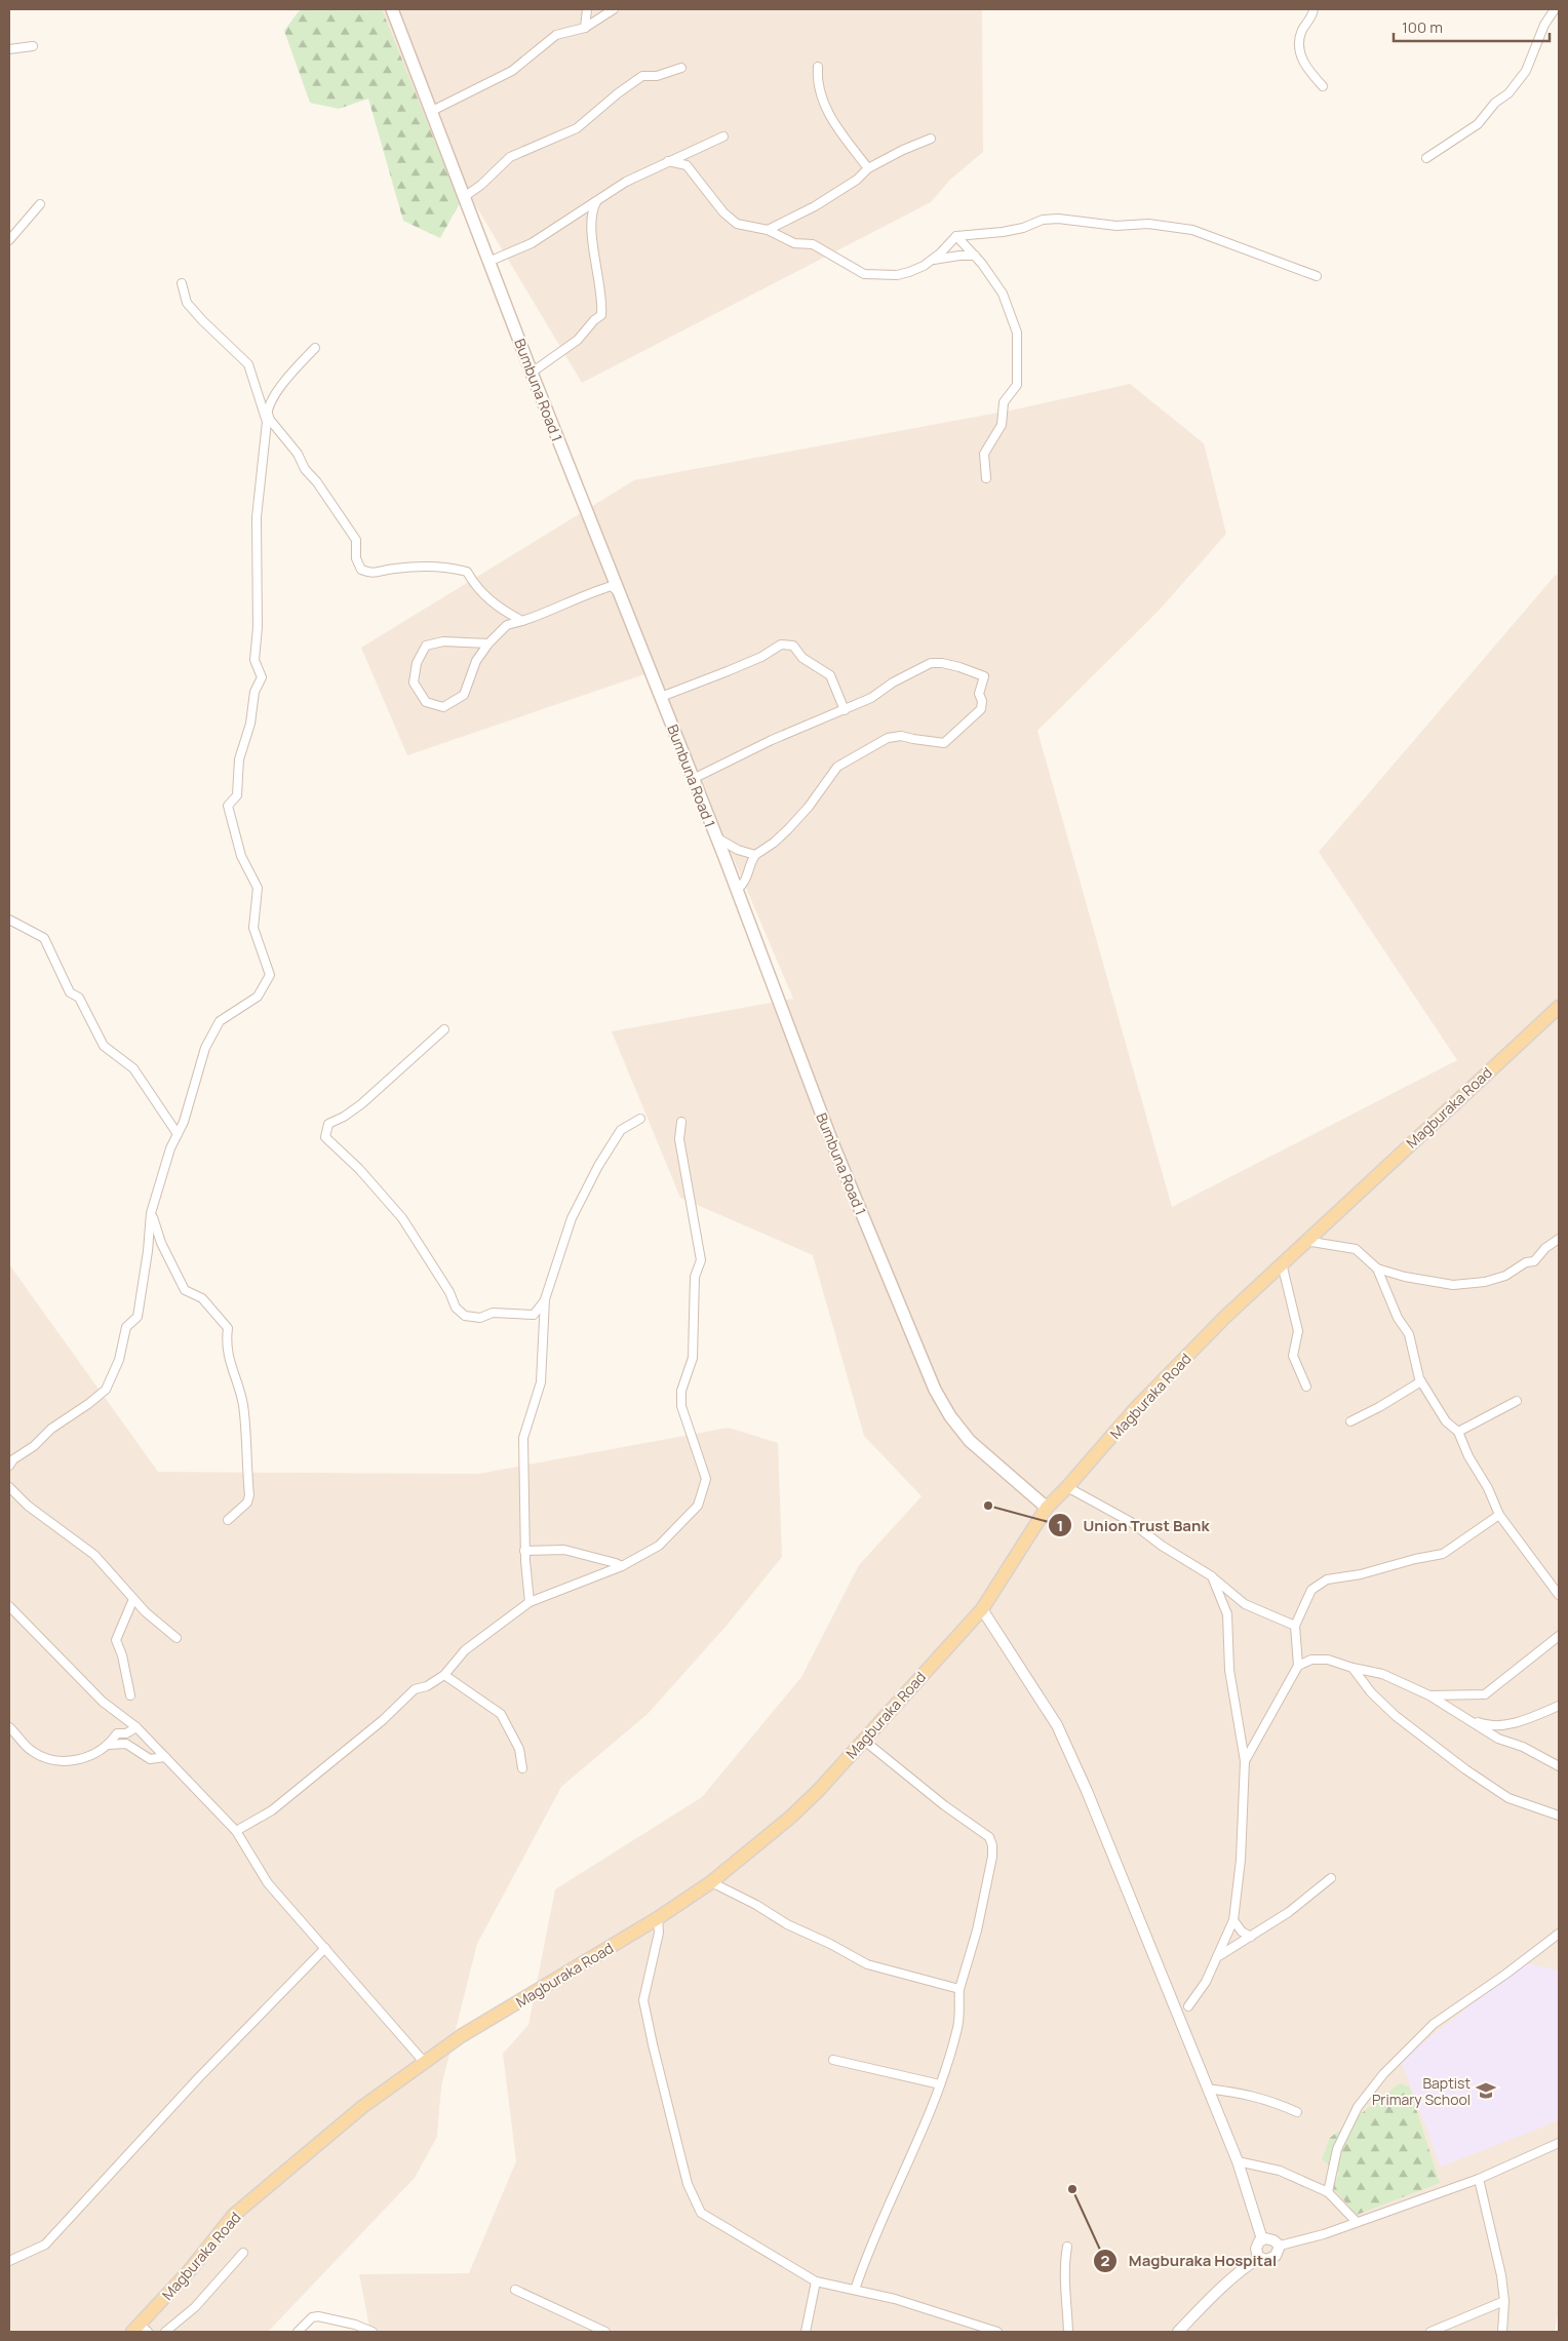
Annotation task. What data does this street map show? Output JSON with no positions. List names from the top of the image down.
{
  "streets": {
    "main road": ["Bumbuna Road 1", "Magburaka Road"]
  },
  "crossings": [
    ["Bumbuna Road 1", "Magburaka Road"]
  ],
  "places": {
    "other": ["Union Trust Bank", "Magburaka Hospital"],
    "school or university": ["Baptist Primary School"]
  },
  "scale_bar": "100 m"
}
